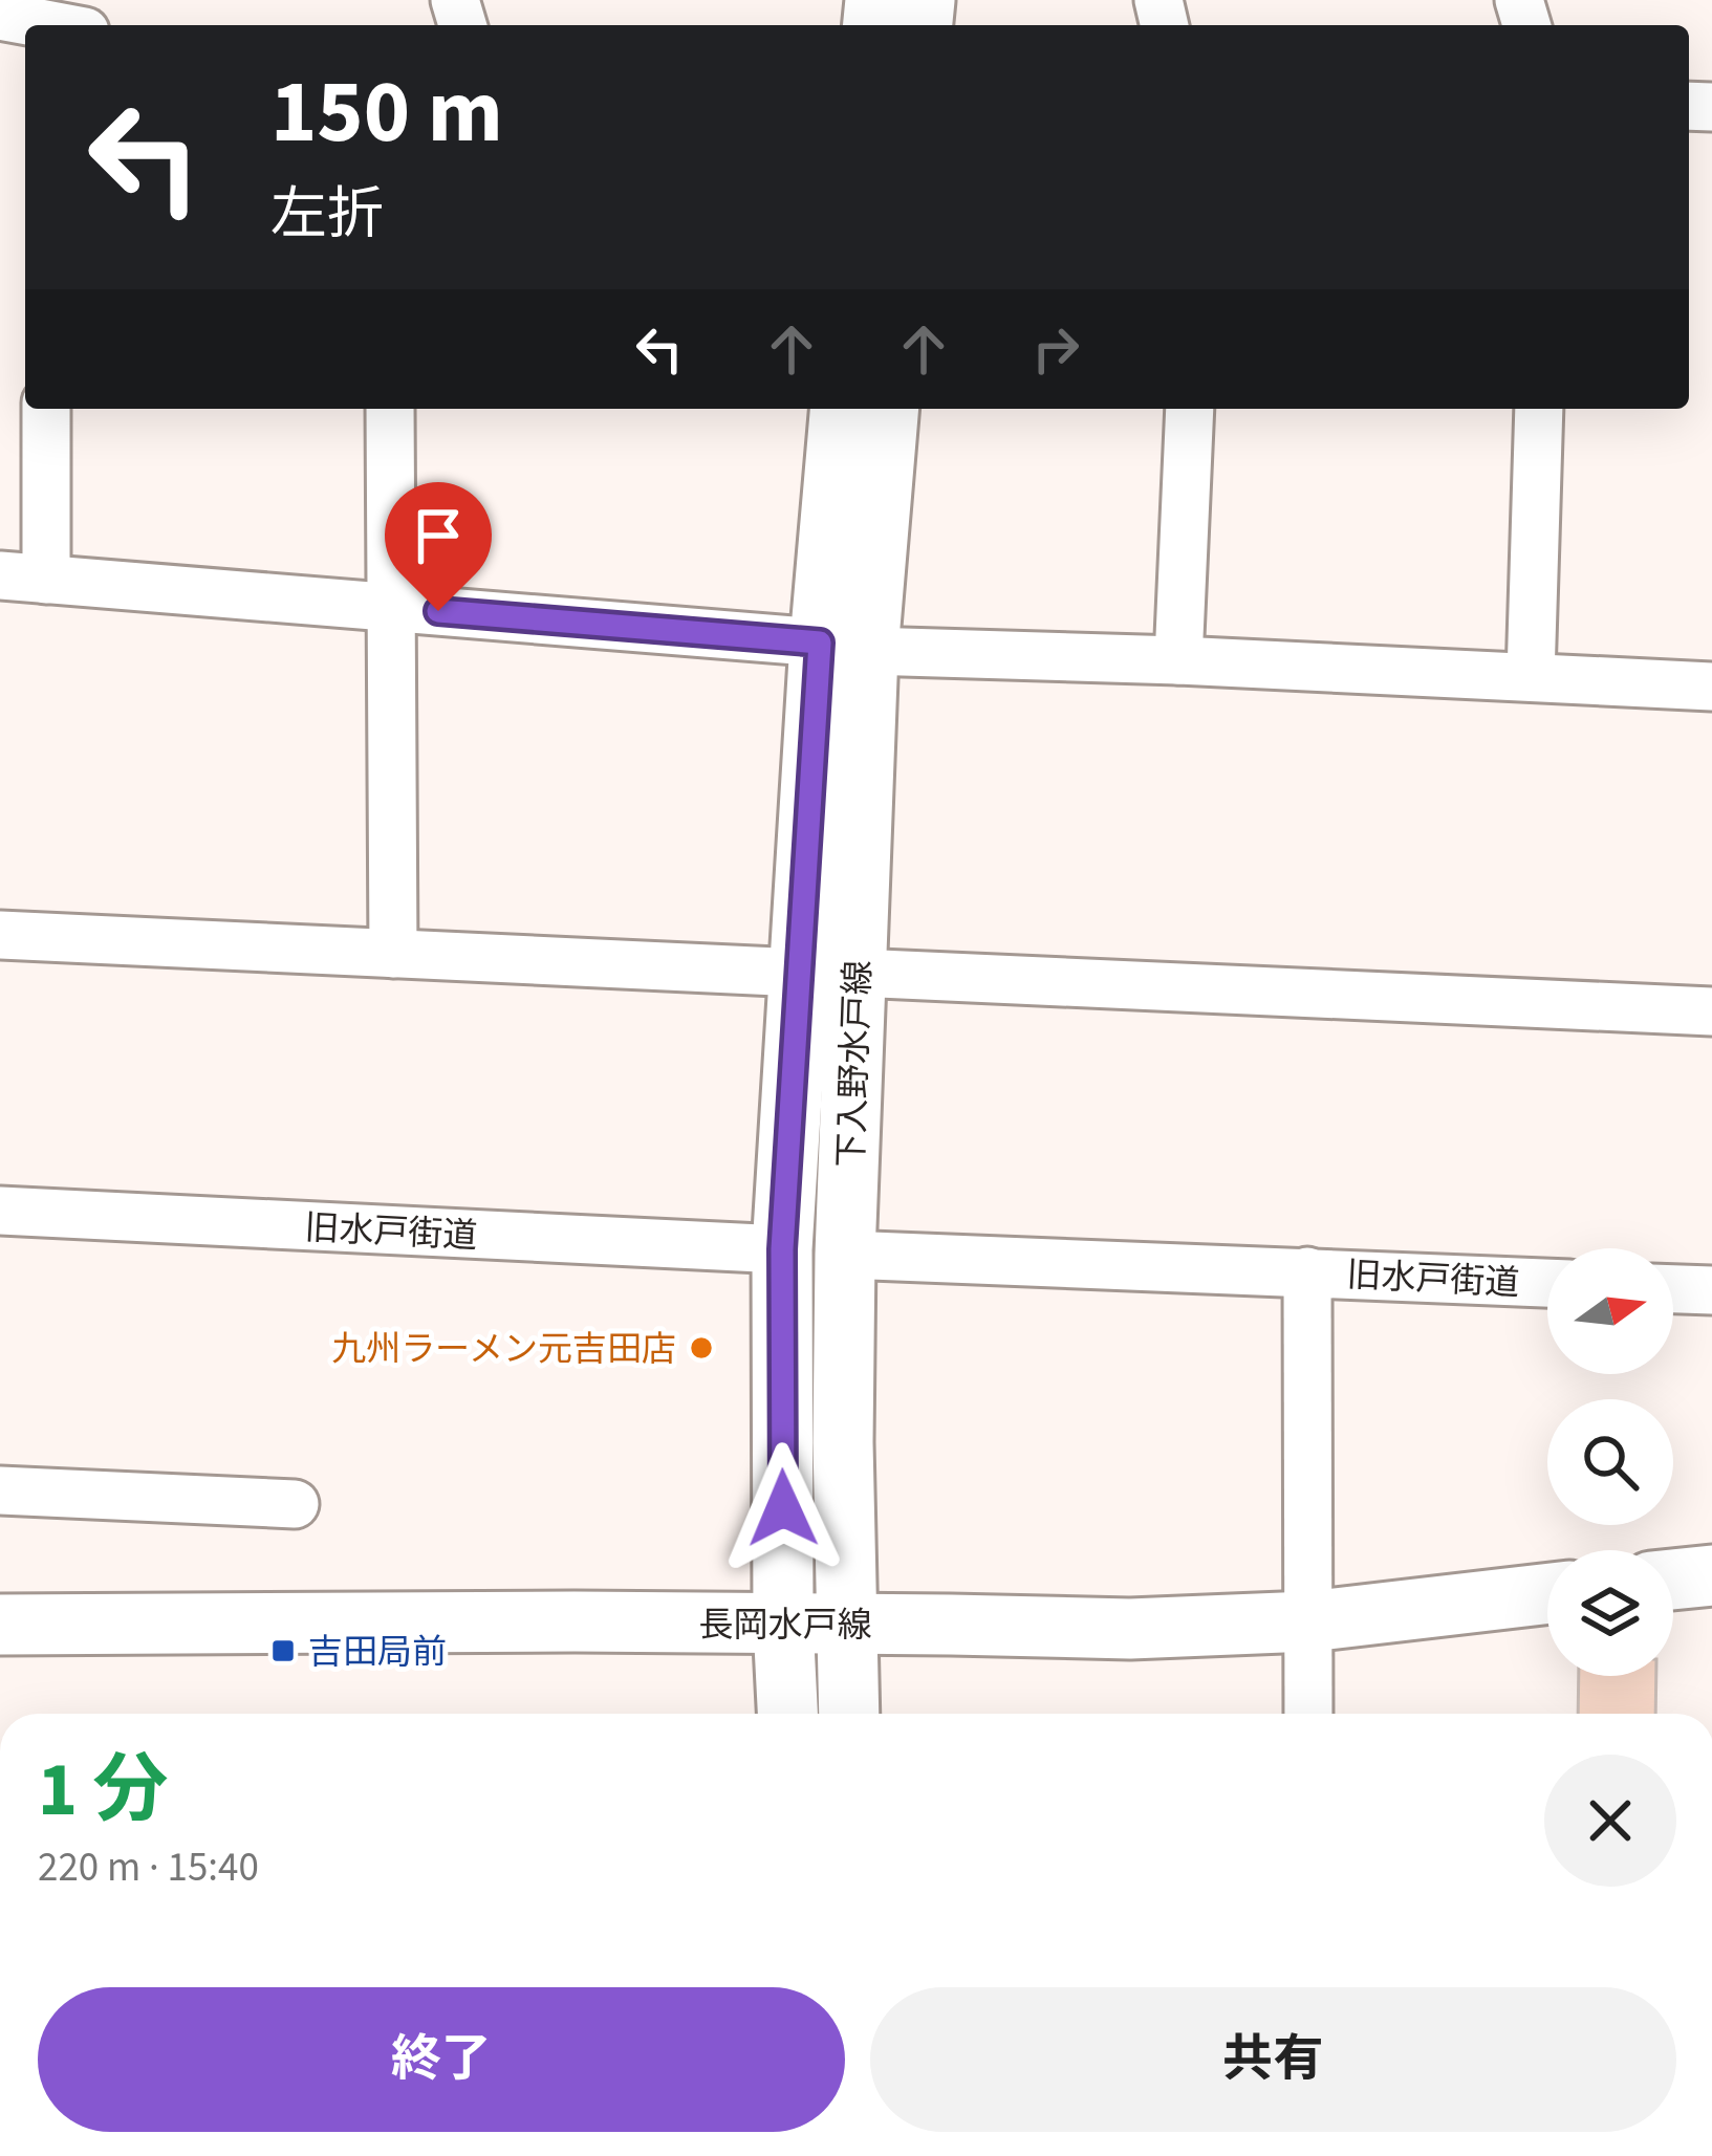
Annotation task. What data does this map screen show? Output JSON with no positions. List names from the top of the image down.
{
  "streets": {
    "main road": ["下入野水戸線", "長岡水戸線"],
    "street": ["旧水戸街道"]
  },
  "crossings": [
    ["下入野水戸線", "旧水戸街道"],
    ["下入野水戸線", "長岡水戸線"]
  ],
  "places": {
    "other": ["九州ラーメン元吉田店"],
    "transit": ["吉田局前"]
  },
  "north": "right",
  "page": {
    "turn": ["150 m", "左折"],
    "heading": ["1 分", "220 m · 15:40"],
    "buttons": ["終了", "共有"]
  }
}
